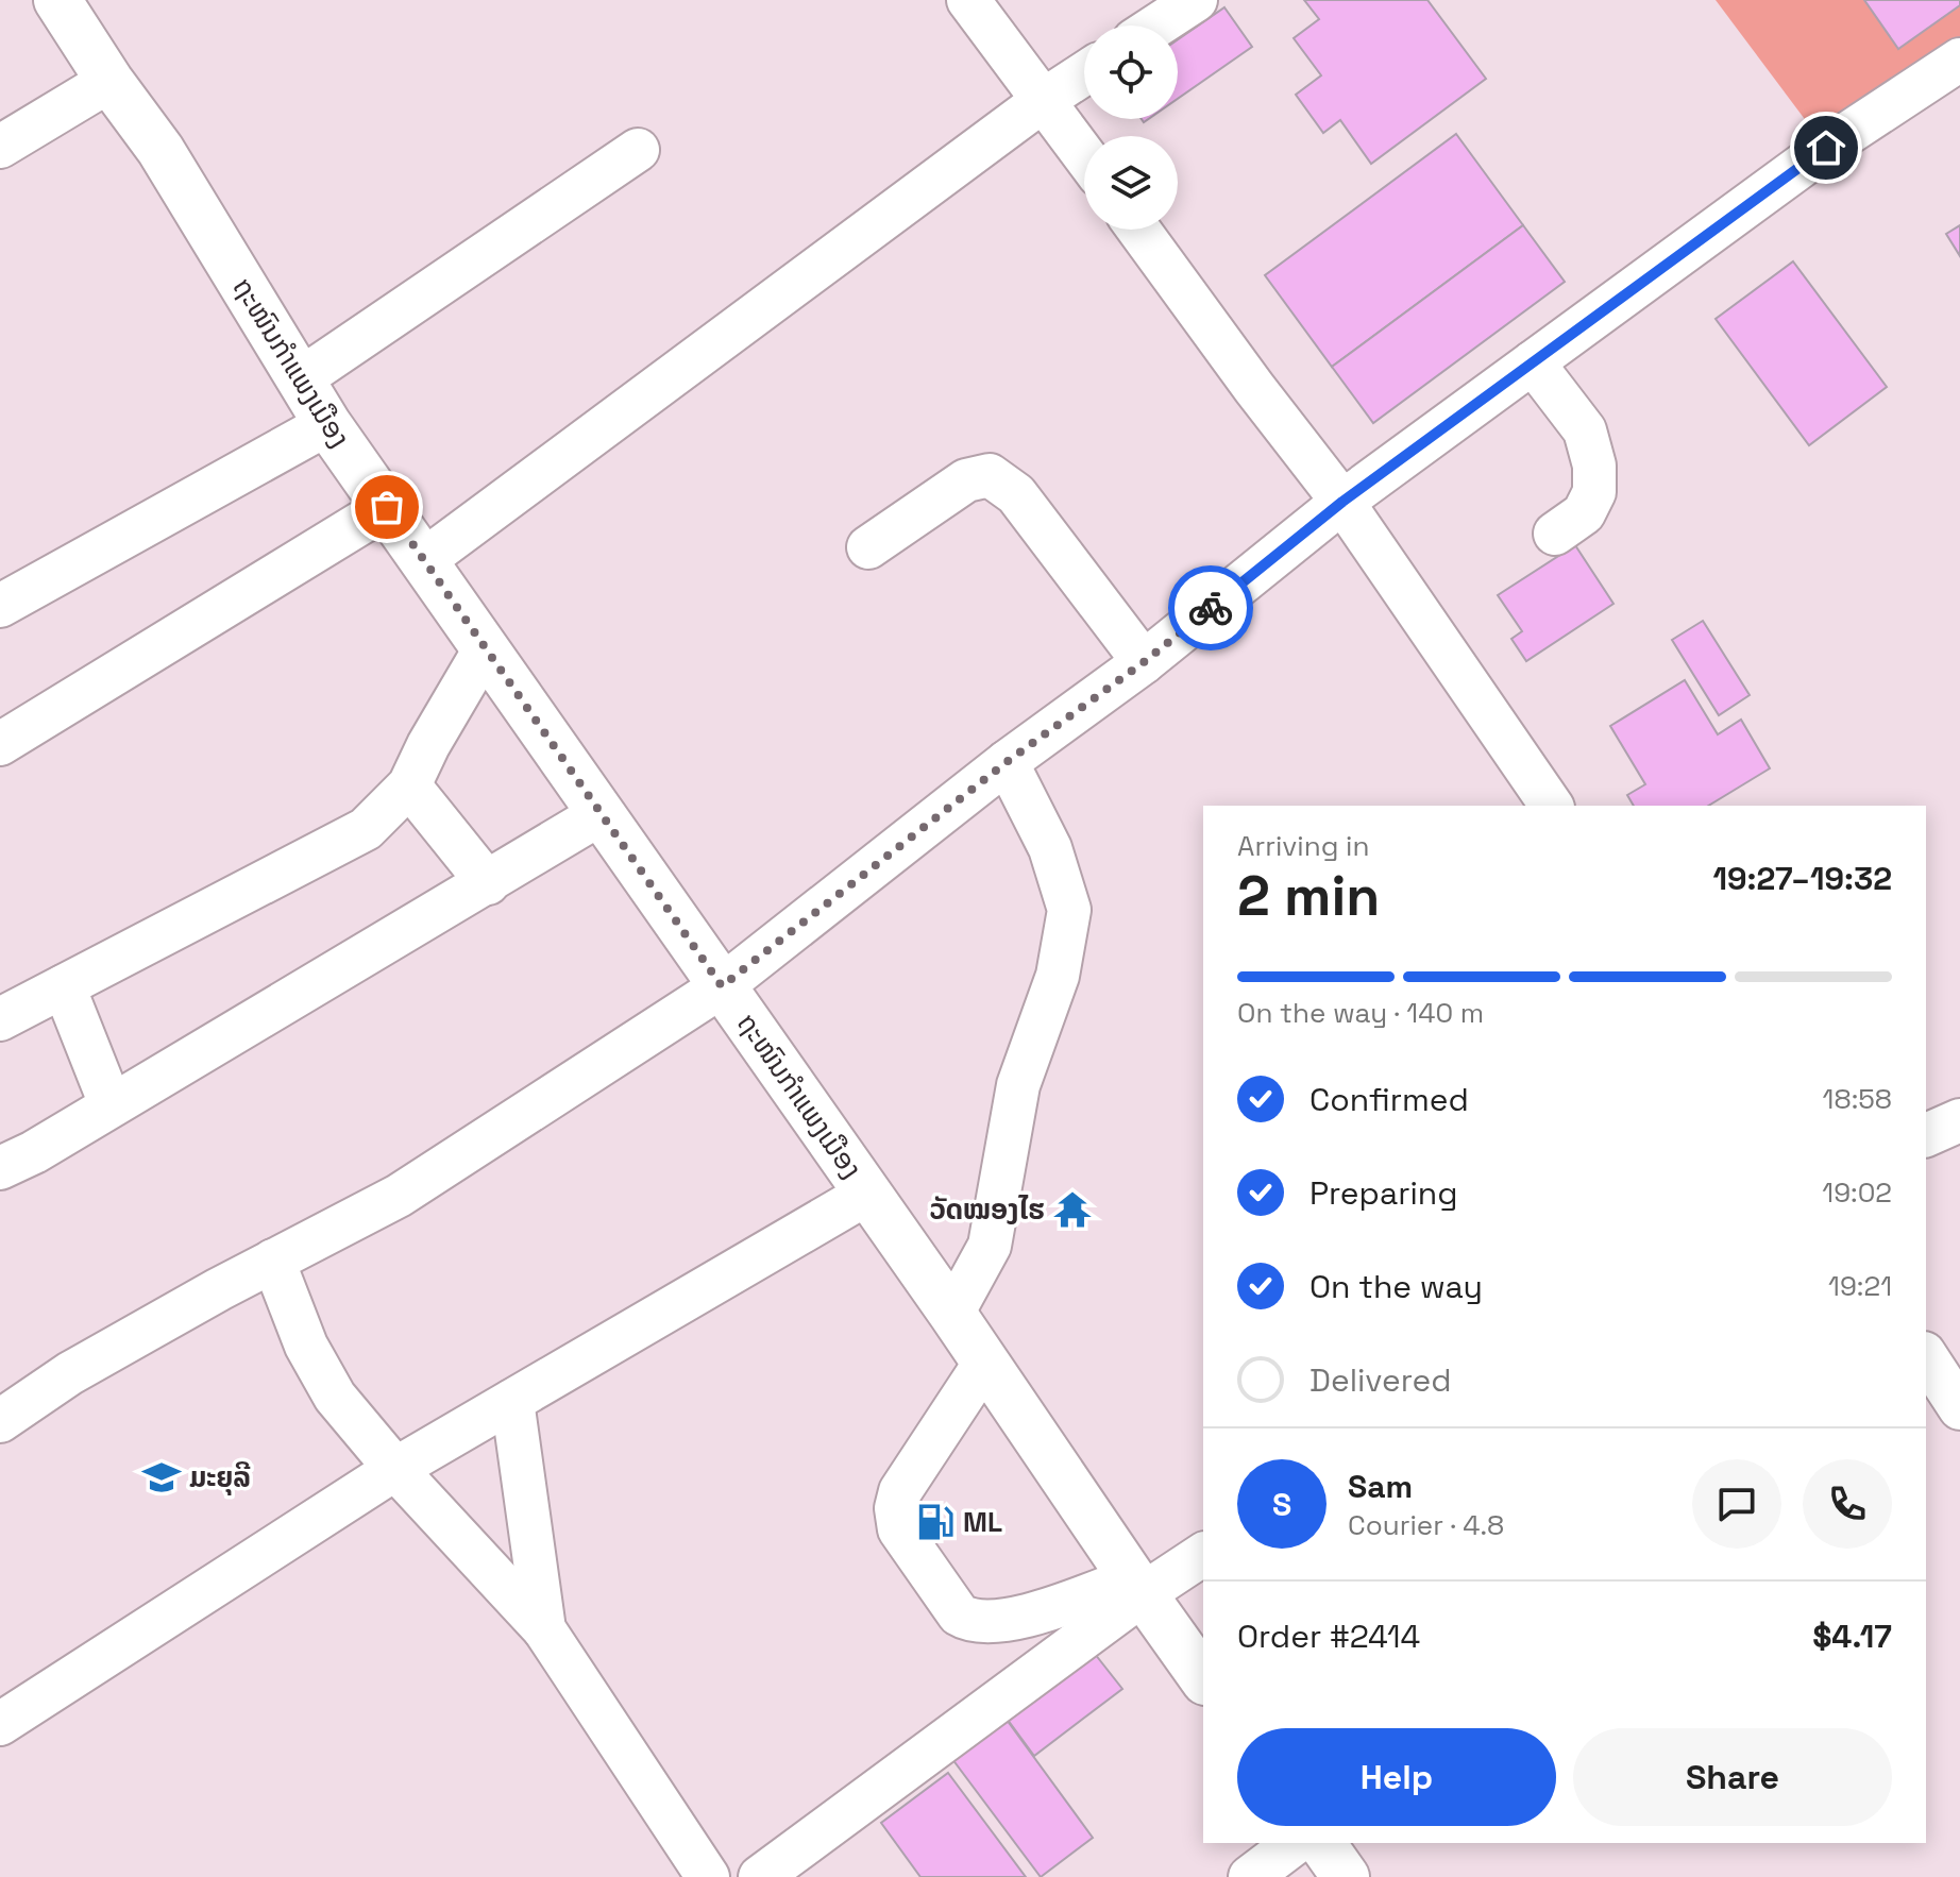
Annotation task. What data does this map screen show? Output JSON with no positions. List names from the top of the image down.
{
  "streets": {
    "main road": ["ຖະໜົນກຳແພງເມືອງ"]
  },
  "places": {
    "temple": ["ວັດໝອງໄຮ"],
    "school or university": ["ມະຍຸລີ"],
    "fuel station": ["ML"]
  },
  "page": {
    "heading": ["2 min", "Arriving in", "19:27–19:32"],
    "panel": [
      "Sam",
      "Courier · 4.8",
      "Order #2414",
      "$4.17"
    ],
    "bar": "On the way · 140 m",
    "list": [
      ["Confirmed", "18:58"],
      ["Preparing", "19:02"],
      ["On the way", "19:21"],
      "Delivered"
    ],
    "round": "S",
    "buttons": ["Help", "Share"]
  }
}
